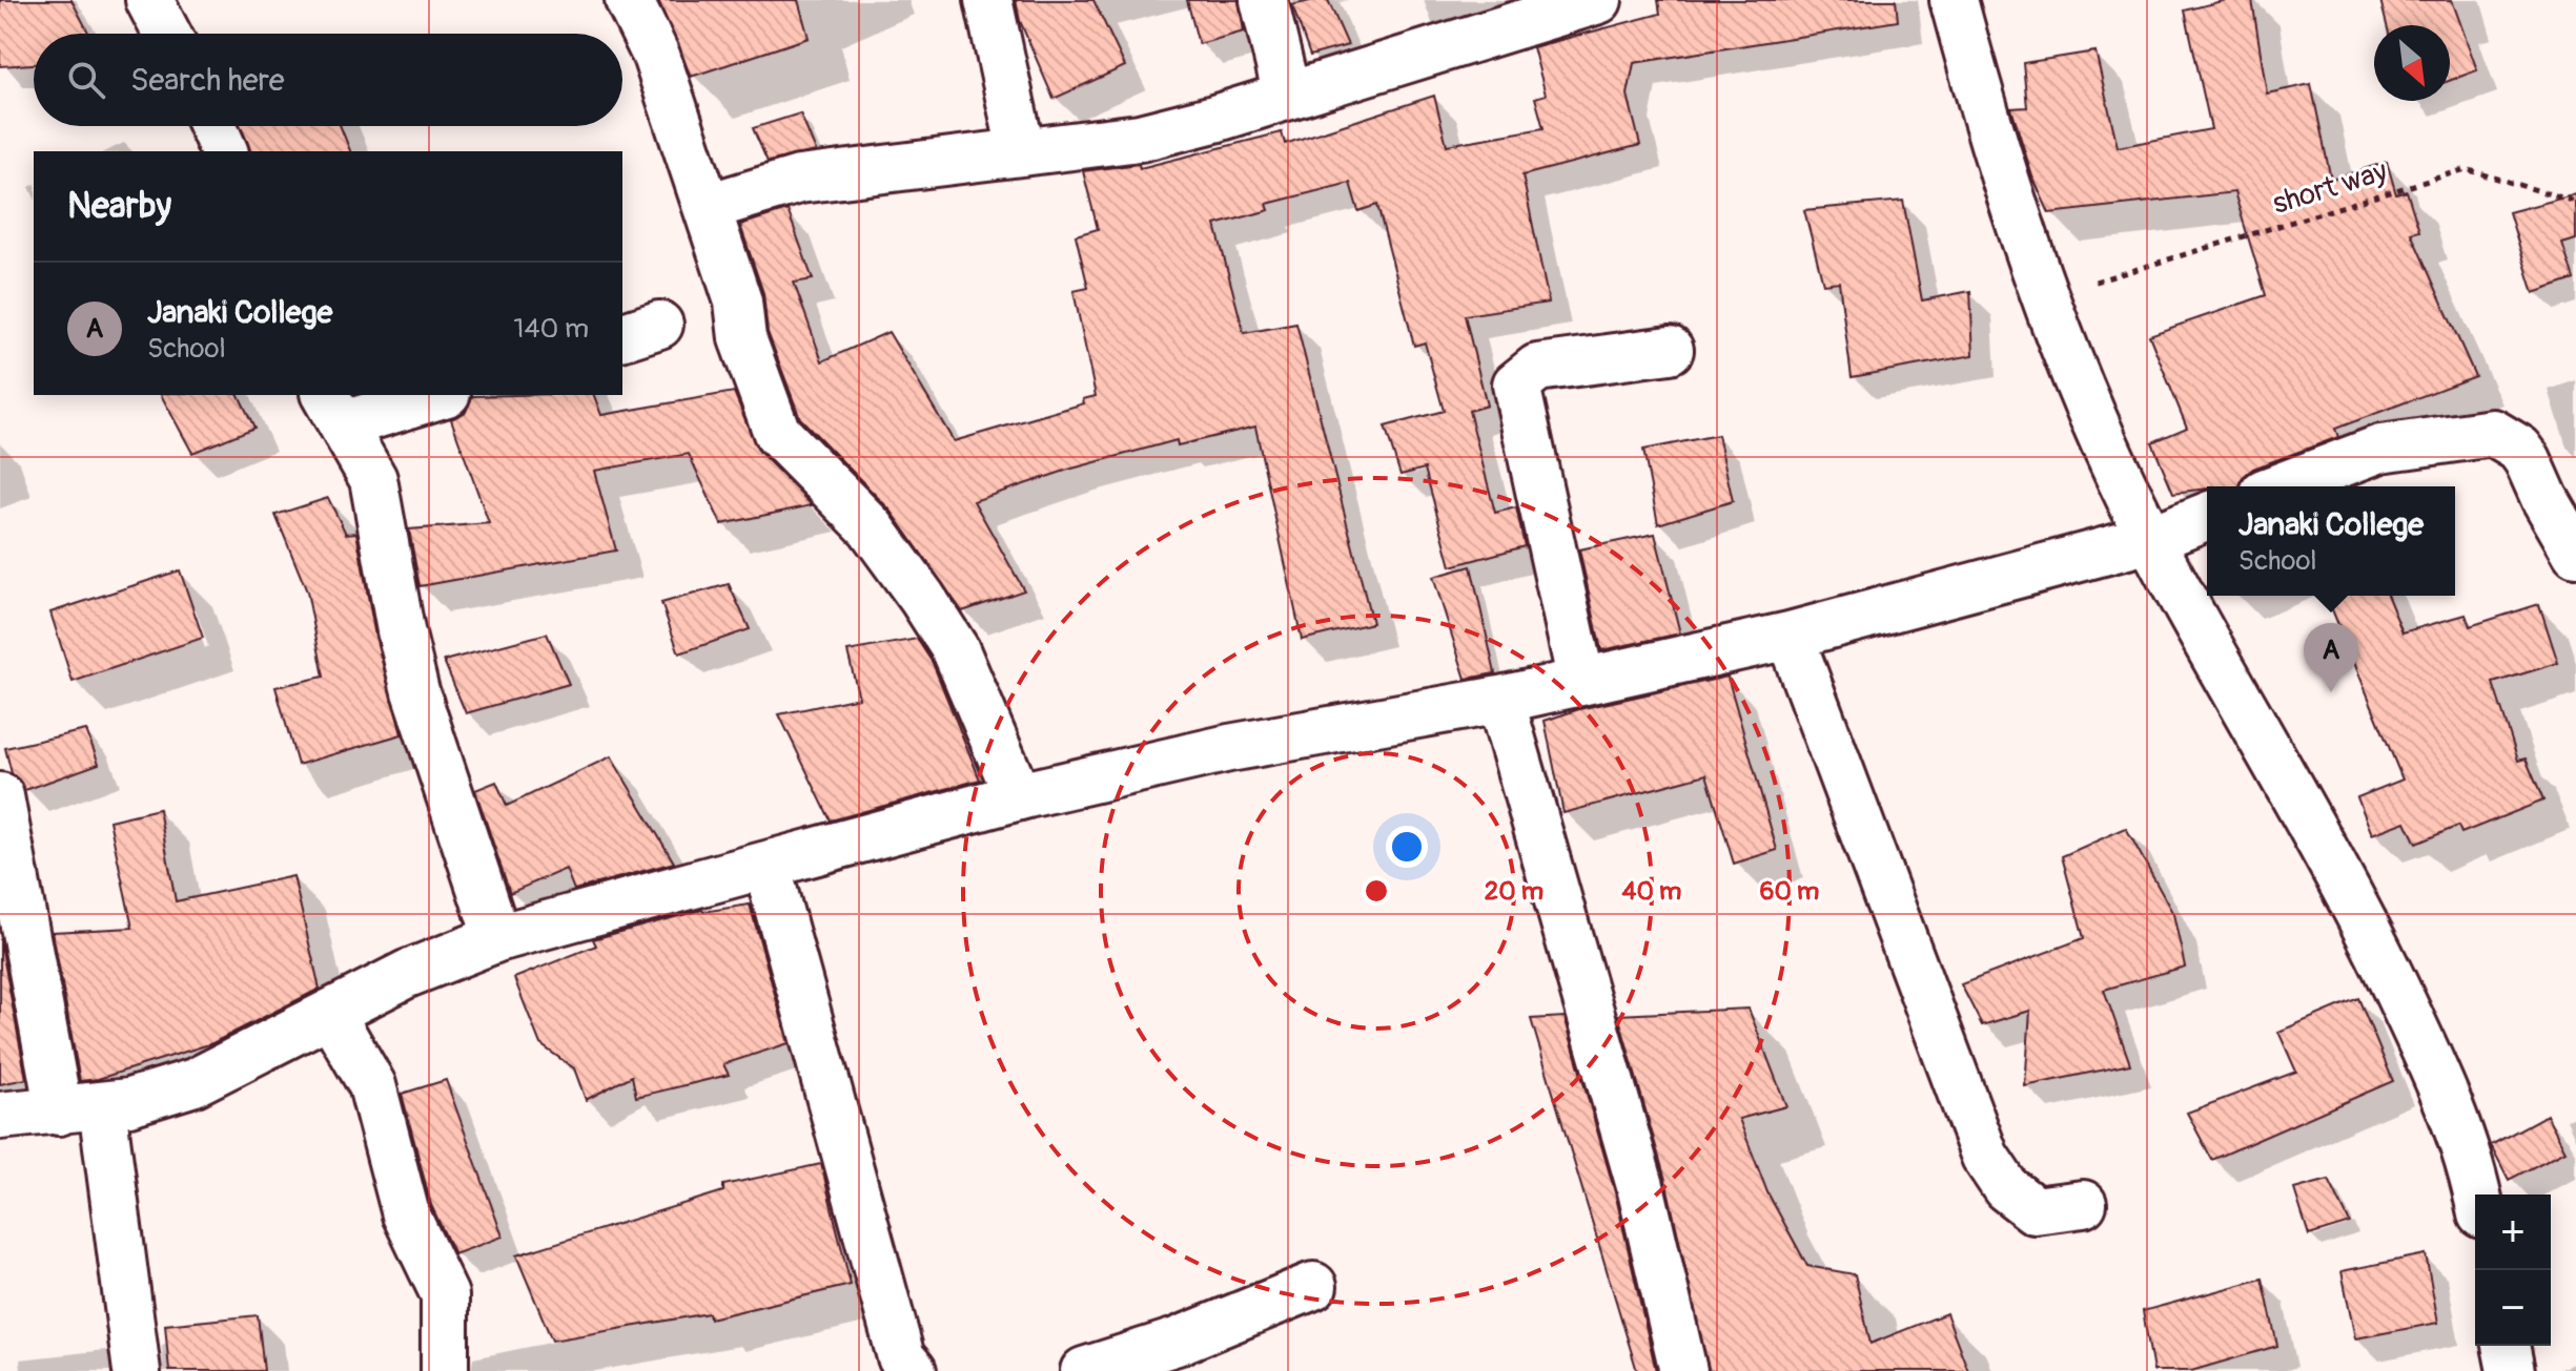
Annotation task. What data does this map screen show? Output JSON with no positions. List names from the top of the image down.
{
  "streets": {
    "path": ["short way"]
  },
  "north": "bottom right",
  "page": {
    "search": "Search here",
    "heading": "Nearby",
    "list": [
      {
        "mark": "A",
        "name": "Janaki College",
        "note": "School",
        "value": "140 m"
      }
    ],
    "popup": ["Janaki College", "School"],
    "pins": "A",
    "map_buttons": ["+", "−"]
  },
  "rings": ["20 m", "40 m", "60 m"]
}
